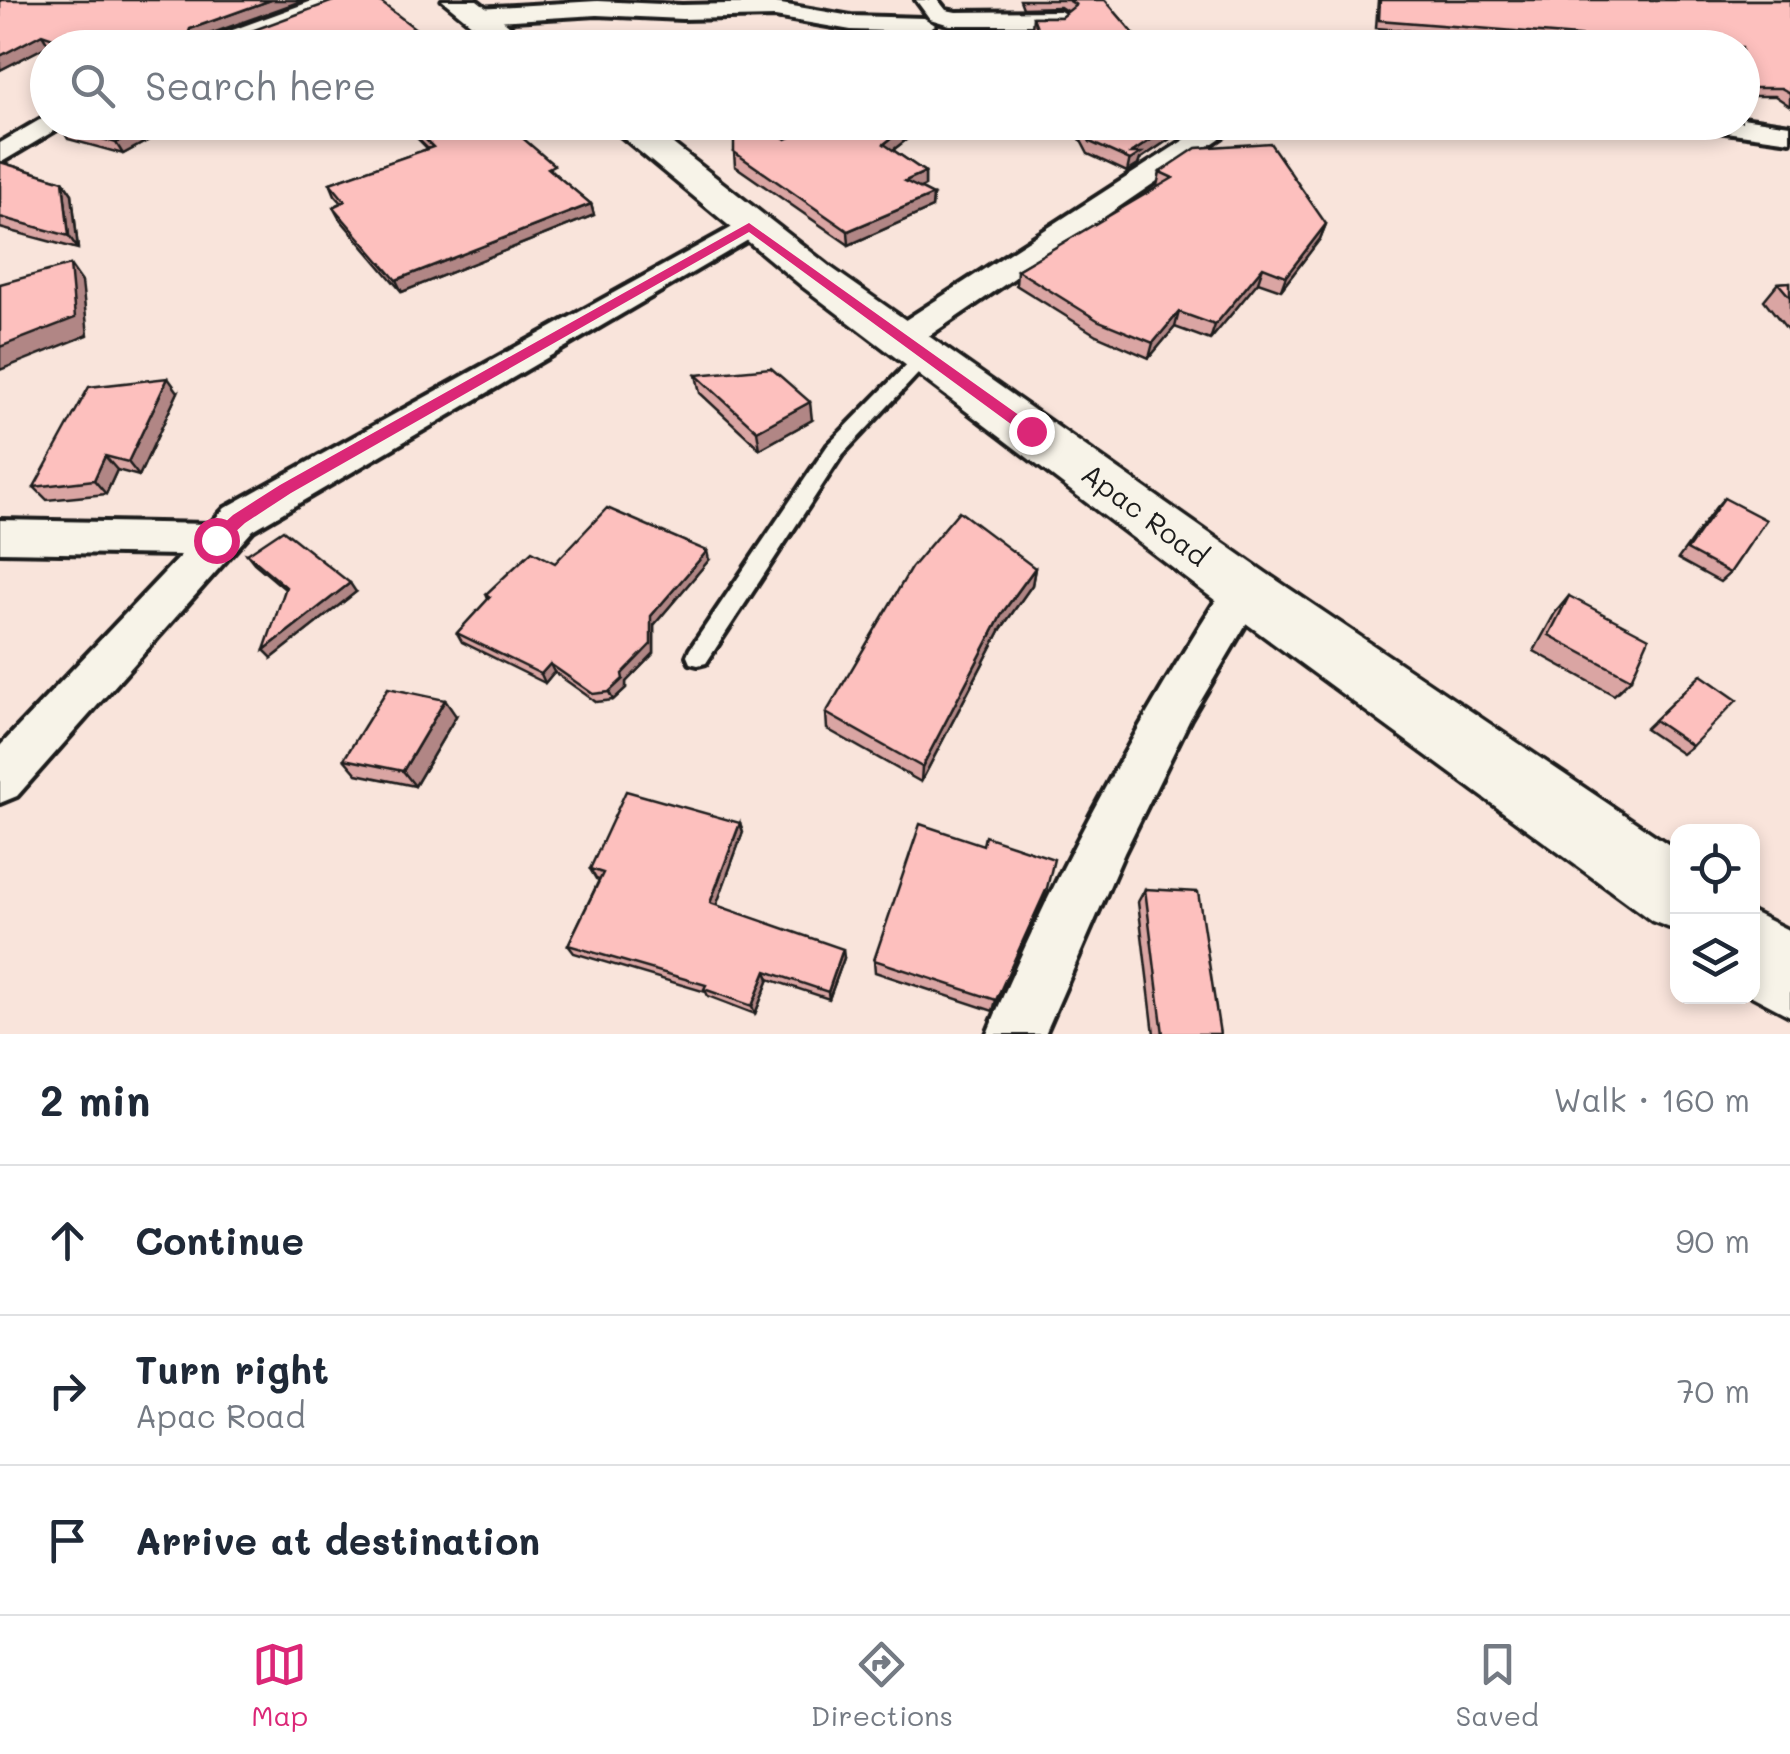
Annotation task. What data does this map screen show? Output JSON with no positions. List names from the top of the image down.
{
  "streets": {
    "main road": ["Apac Road"]
  },
  "page": {
    "search": "Search here",
    "heading": ["2 min", "Walk · 160 m"],
    "list": [
      ["Continue", "90 m"],
      ["Turn right", "Apac Road", "70 m"],
      "Arrive at destination"
    ],
    "nav": ["Map", "Directions", "Saved"]
  }
}
